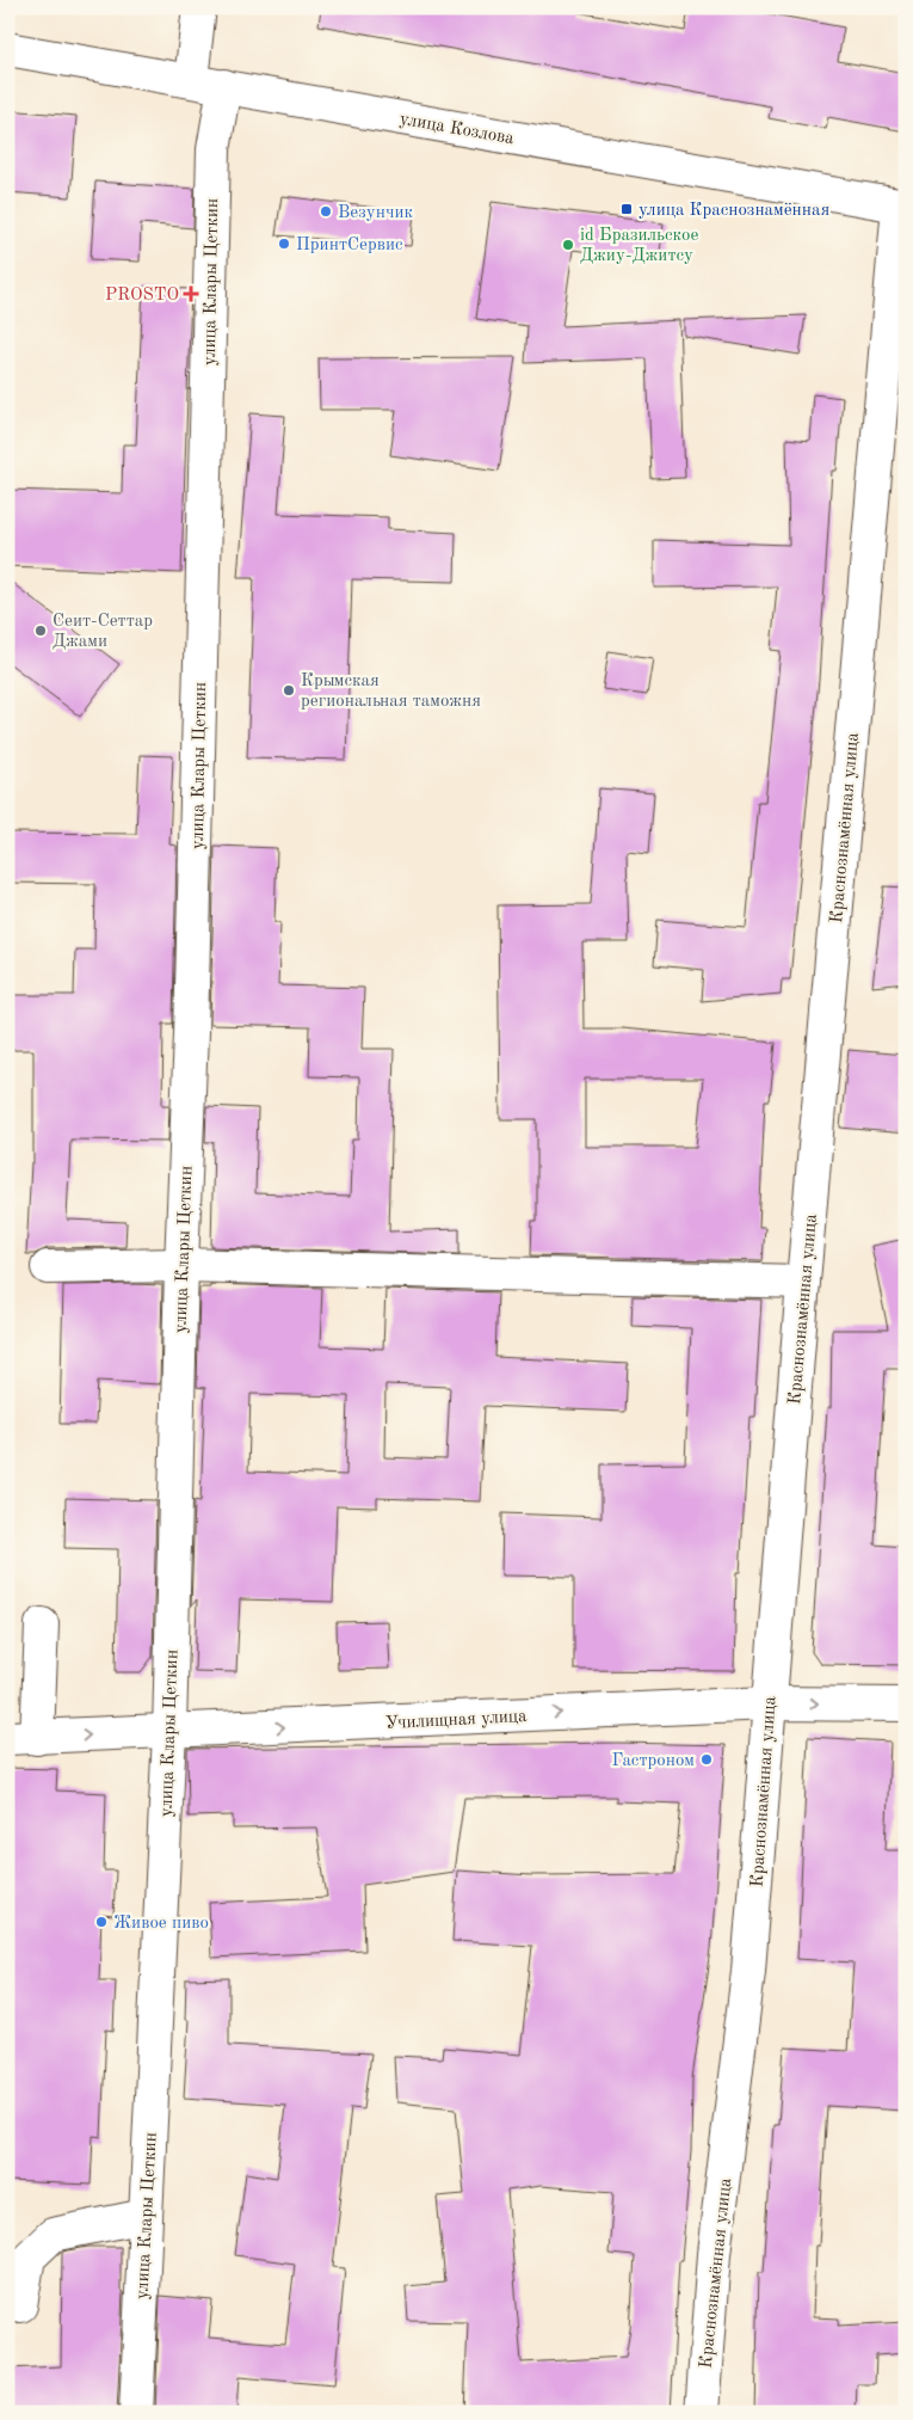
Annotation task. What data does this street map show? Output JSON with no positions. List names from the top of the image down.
{
  "streets": {
    "street": [
      "улица Козлова",
      "улица Клары Цеткин",
      "Краснознамённая улица",
      "Училищная улица"
    ]
  },
  "crossings": [
    ["улица Козлова", "улица Клары Цеткин"],
    ["улица Козлова", "Краснознамённая улица"],
    ["улица Клары Цеткин", "Училищная улица"],
    ["Краснознамённая улица", "Училищная улица"]
  ],
  "one_way": ["Училищная улица"],
  "places": {
    "transit": ["улица Краснознамённая"],
    "other": [
      "Везунчик",
      "ПринтСервис",
      "id Бразильское Джиу-Джитсу",
      "Сеит-Сеттар Джами",
      "Крымская региональная таможня",
      "Гастроном",
      "Живое пиво"
    ],
    "health": ["PROSTO"]
  }
}
